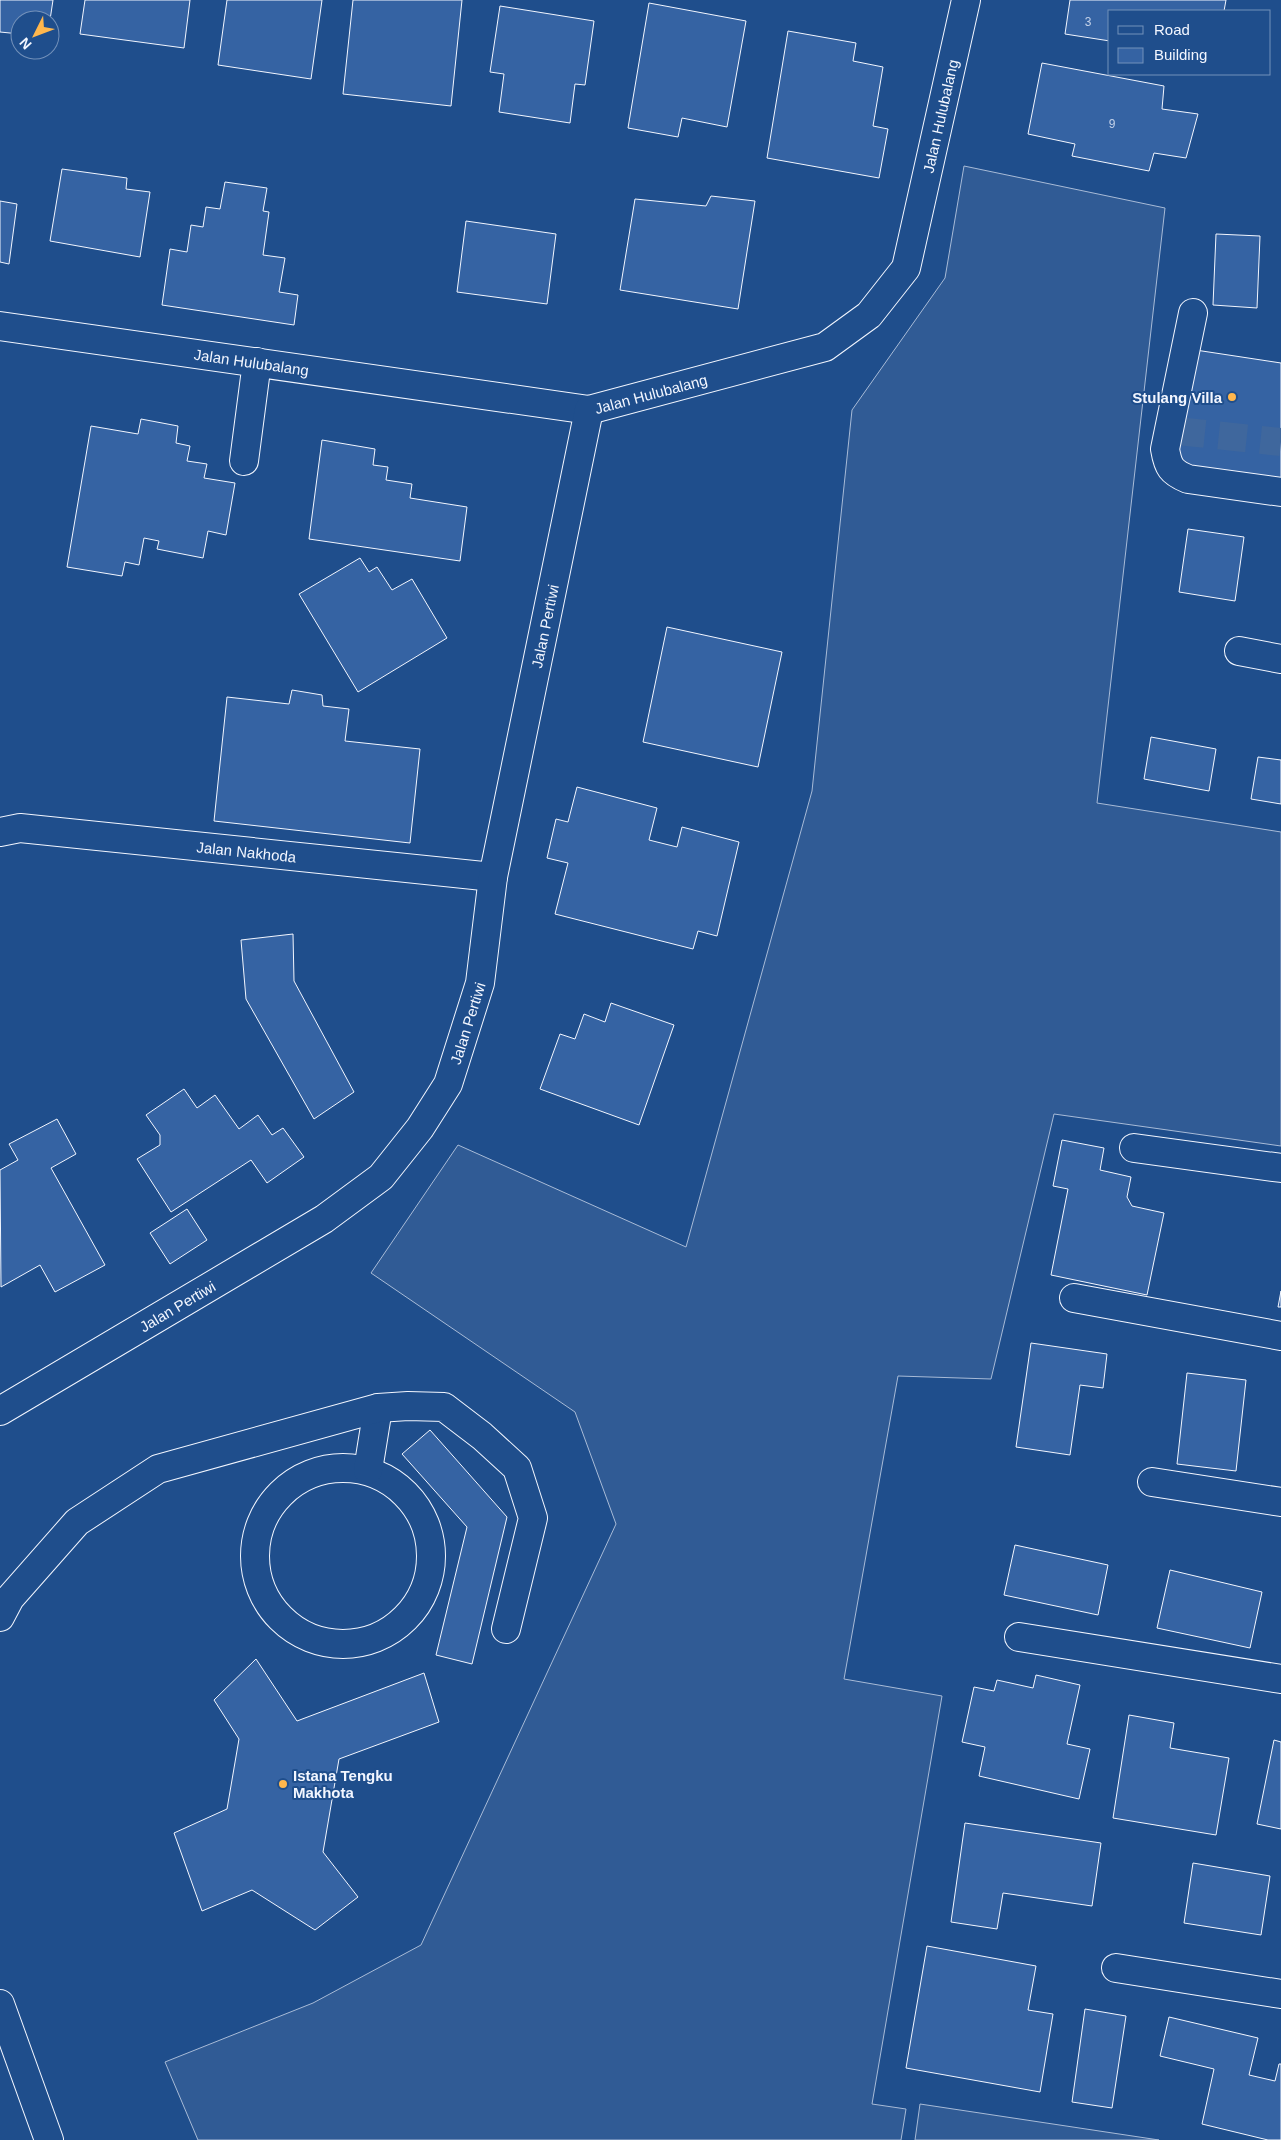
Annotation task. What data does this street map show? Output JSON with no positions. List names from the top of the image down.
{
  "streets": {
    "street": ["Jalan Hulubalang", "Jalan Pertiwi", "Jalan Nakhoda"]
  },
  "crossings": [
    ["Jalan Hulubalang", "Jalan Pertiwi"],
    ["Jalan Pertiwi", "Jalan Nakhoda"]
  ],
  "places": ["Stulang Villa", "Istana Tengku Makhota"],
  "house_numbers": ["3", "9"],
  "legend": ["Road", "Building"],
  "north": "bottom left"
}
